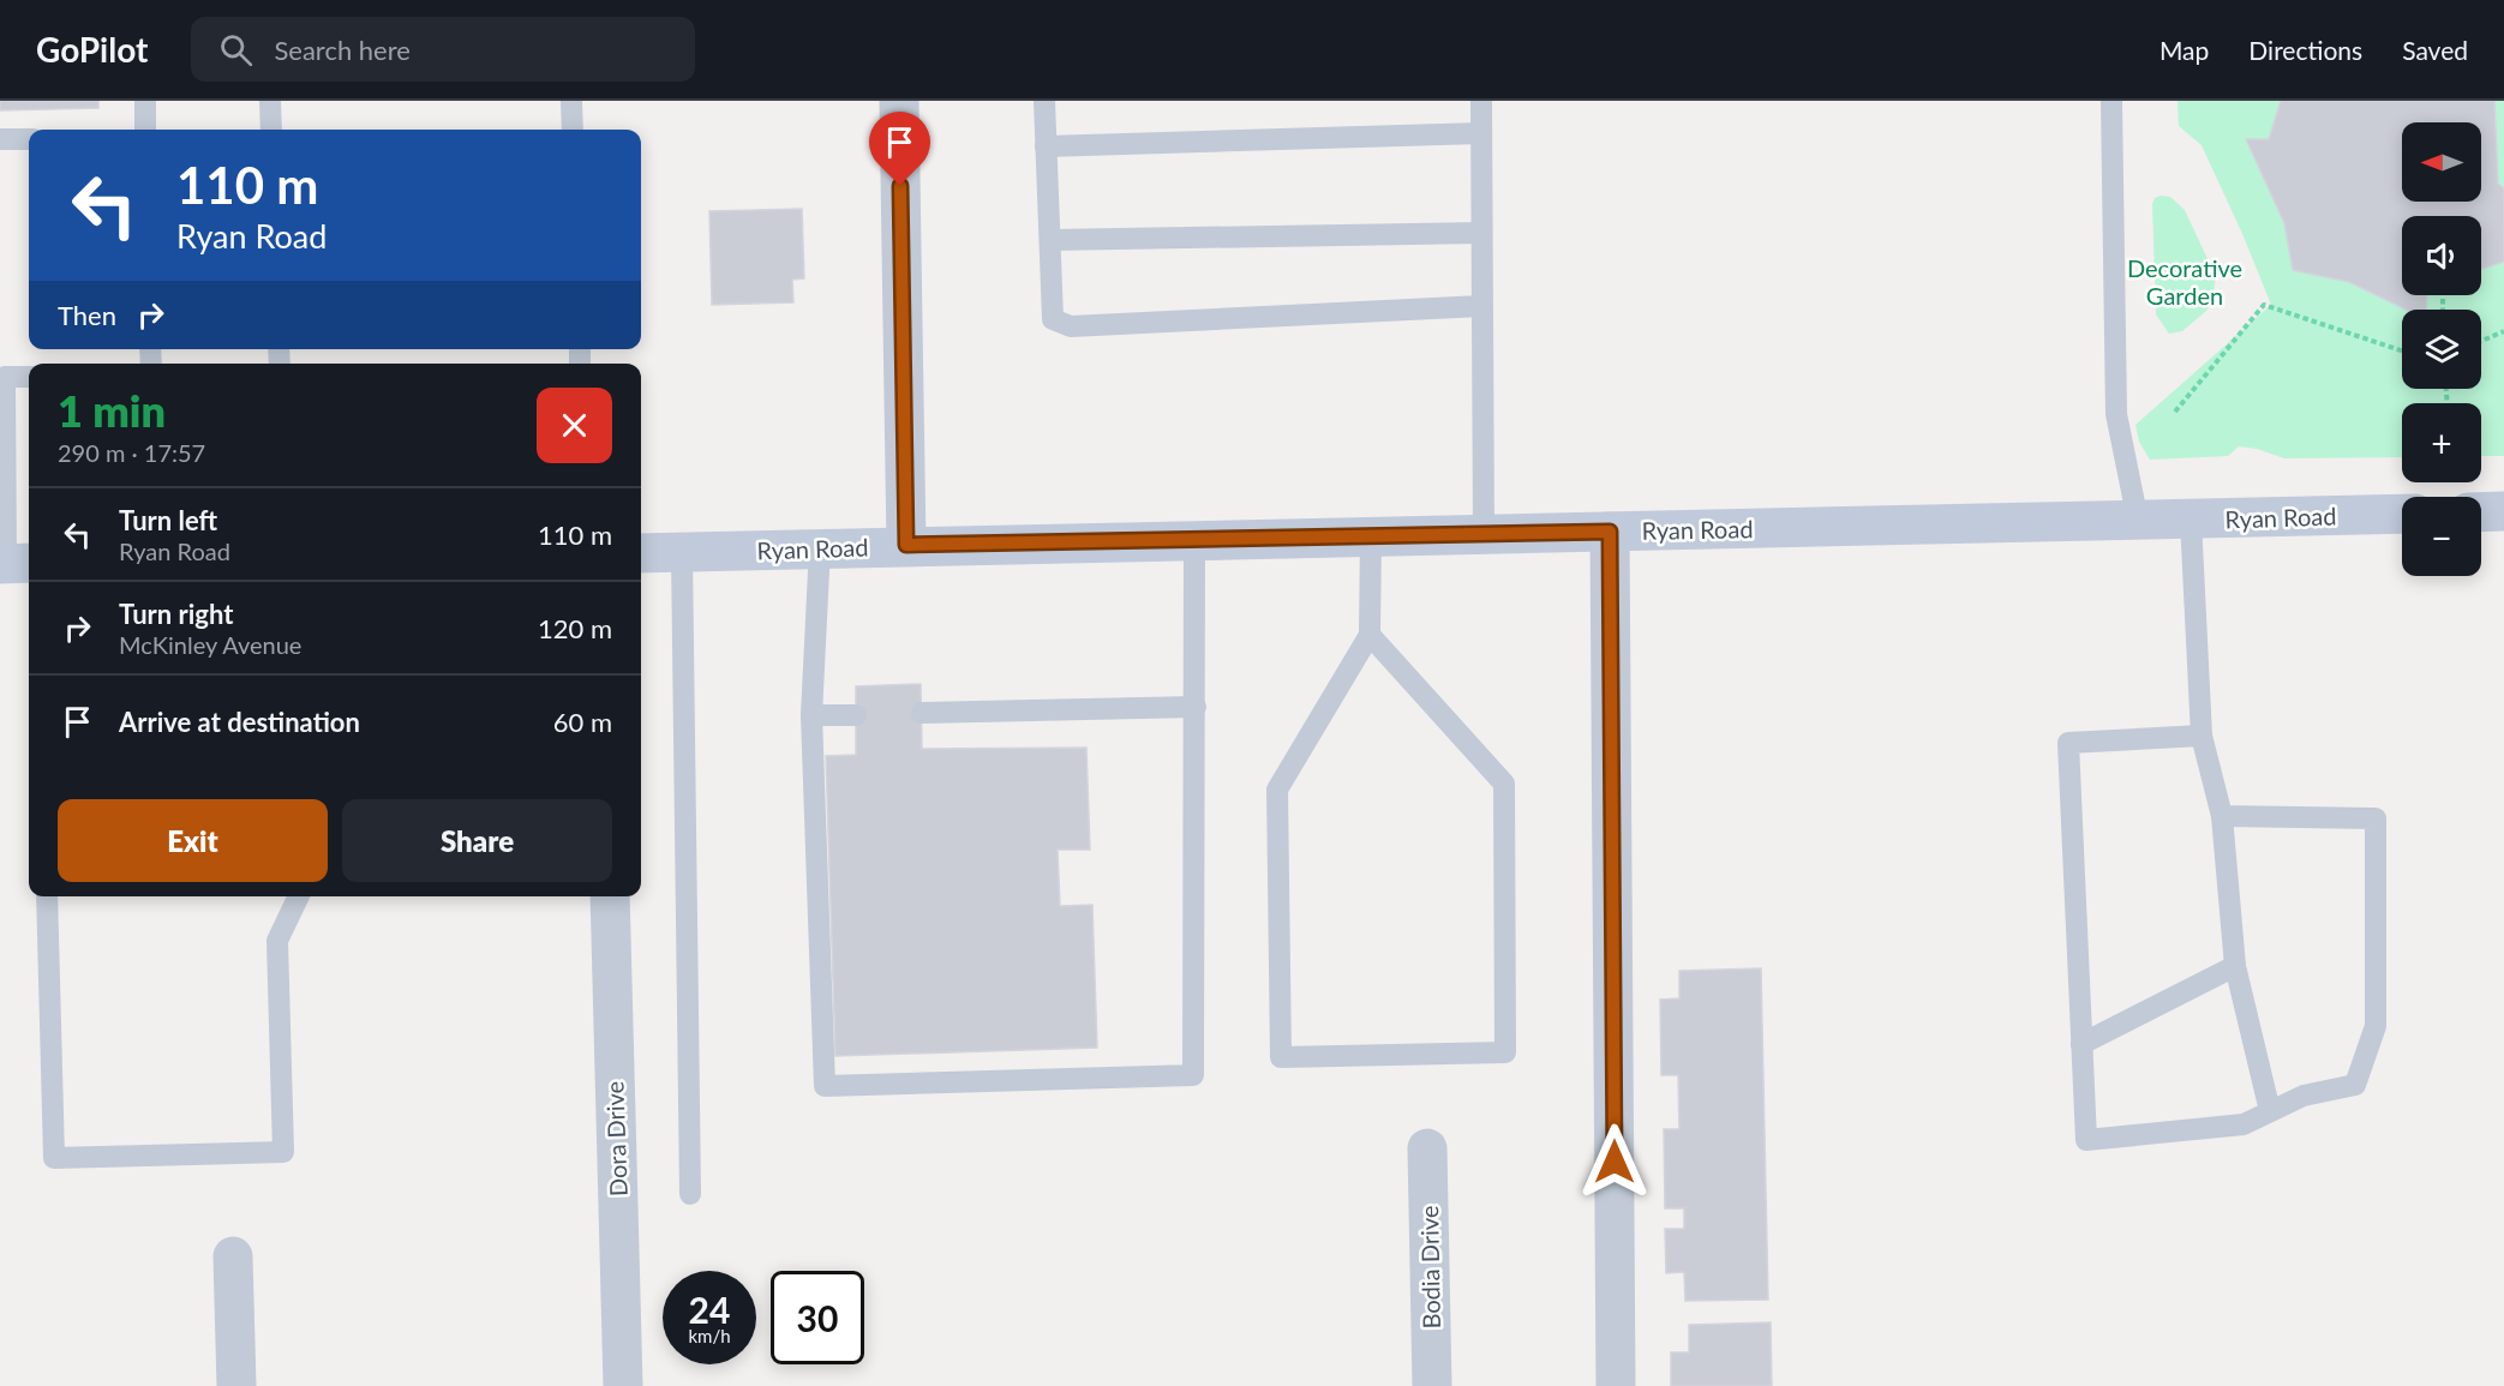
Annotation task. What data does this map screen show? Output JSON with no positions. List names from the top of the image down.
{
  "streets": {
    "main road": ["Ryan Road"],
    "street": ["Dora Drive", "Bodia Drive"]
  },
  "parks": ["Decorative Garden"],
  "north": "left",
  "page": {
    "header": "GoPilot",
    "search": "Search here",
    "nav": ["Map", "Directions", "Saved"],
    "map_buttons": ["+", "−"],
    "turn": ["110 m", "Ryan Road"],
    "then": "Then",
    "heading": ["1 min", "290 m · 17:57"],
    "list": [
      {
        "name": "Turn left",
        "note": "Ryan Road",
        "value": "110 m"
      },
      {
        "name": "Turn right",
        "note": "McKinley Avenue",
        "value": "120 m"
      },
      {
        "name": "Arrive at destination",
        "value": "60 m"
      }
    ],
    "buttons": ["Exit", "Share"],
    "speed": "24 km/h",
    "limit": "30"
  }
}
